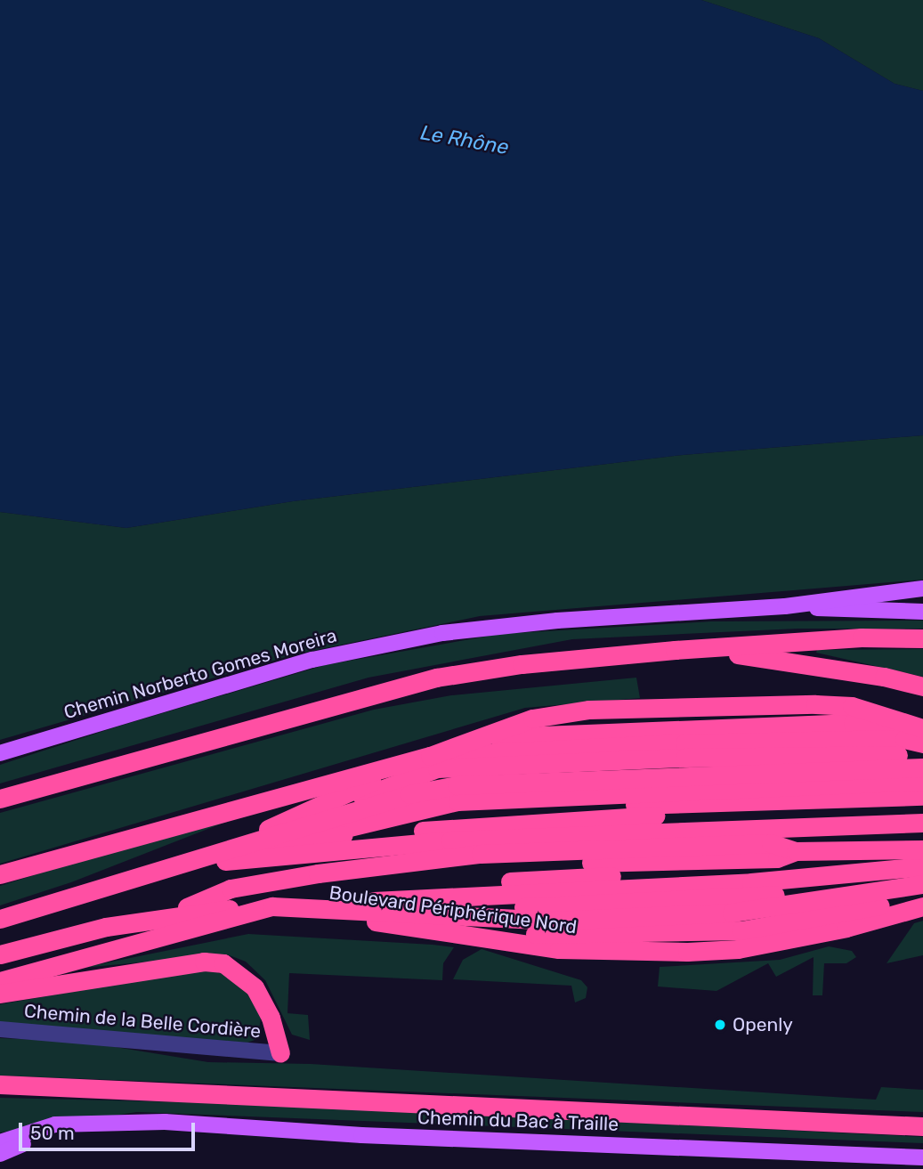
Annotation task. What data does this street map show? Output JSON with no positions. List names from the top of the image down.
{
  "streets": {
    "highway": ["Boulevard Périphérique Nord"],
    "main road": ["Chemin Norberto Gomes Moreira", "Chemin du Bac à Traille"],
    "street": ["Chemin de la Belle Cordière"]
  },
  "water": ["Le Rhône"],
  "places": ["Openly"],
  "scale_bar": "50 m"
}
